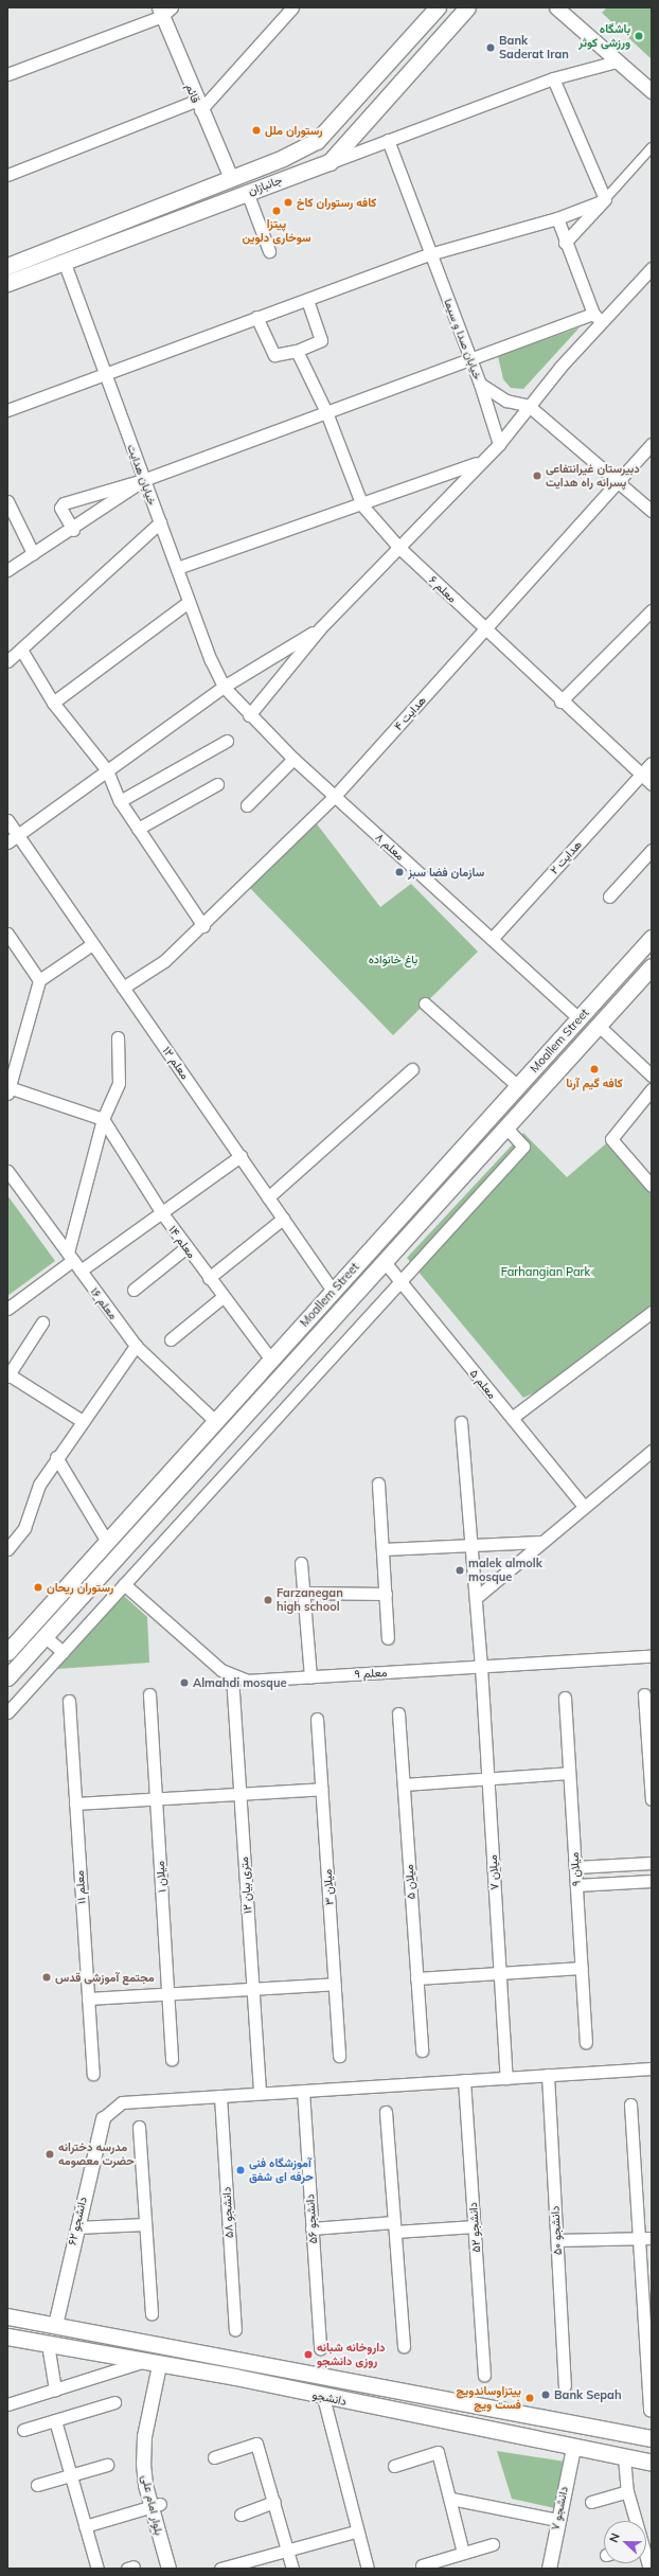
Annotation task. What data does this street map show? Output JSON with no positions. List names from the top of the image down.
{
  "streets": {
    "main road": ["جانبازان", "Moallem Street", "دانشجو"],
    "street": [
      "قائم",
      "خیابان صدا و سیما",
      "خیابان هدایت",
      "معلم ۶",
      "هدایت ۴",
      "معلم ۸",
      "هدایت ۲",
      "معلم ۱۲",
      "معلم ۱۴",
      "معلم ۱۶",
      "معلم ۵",
      "معلم ۹",
      "میلان ۹",
      "میلان ۷",
      "میلان ۱",
      "میلان ۵",
      "۱۲ متری بیان",
      "معلم ۱۱",
      "میلان ۳",
      "دانشجو ۵۸",
      "دانشجو ۵۶",
      "دانشجو ۶۲",
      "دانشجو ۵۲",
      "دانشجو ۵۰",
      "بلوار امام علی",
      "دانشجو ۷"
    ]
  },
  "crossings": [
    ["قائم", "جانبازان"],
    ["جانبازان", "خیابان هدایت"],
    ["خیابان صدا و سیما", "هدایت ۴"],
    ["خیابان هدایت", "معلم ۸"],
    ["معلم ۶", "هدایت ۴"],
    ["معلم ۶", "هدایت ۲"],
    ["هدایت ۴", "معلم ۸"],
    ["هدایت ۴", "معلم ۱۲"],
    ["معلم ۸", "هدایت ۲"],
    ["معلم ۸", "Moallem Street"],
    ["Moallem Street", "معلم ۱۲"],
    ["Moallem Street", "معلم ۱۴"],
    ["Moallem Street", "معلم ۱۶"],
    ["Moallem Street", "معلم ۵"],
    ["معلم ۹", "میلان ۷"],
    ["معلم ۹", "۱۲ متری بیان"],
    ["دانشجو ۶۲", "دانشجو"],
    ["دانشجو", "بلوار امام علی"],
    ["دانشجو", "دانشجو ۷"]
  ],
  "parks": ["باغ خانواده", "Farhangian Park"],
  "places": [
    "باشگاه ورزشی کوثر",
    "Bank Saderat Iran",
    "رستوران ملل",
    "کافه رستوران کاخ",
    "پیتزا سوخاری دلوین",
    "دبیرستان غیرانتفاعی پسرانه راه هدایت",
    "سازمان فضا سبز",
    "کافه گیم آرنا",
    "malek almolk mosque",
    "رستوران ریحان",
    "Farzanegan high school",
    "Almahdi mosque",
    "مجتمع آموزشی قدس",
    "مدرسه دخترانه حضرت معصومه",
    "آموزشگاه فنی حرفه ای شفق",
    "داروخانه شبانه روزی دانشجو",
    "Bank Sepah",
    "پیتزاوساندویچ فست ویچ"
  ],
  "north": "left"
}
